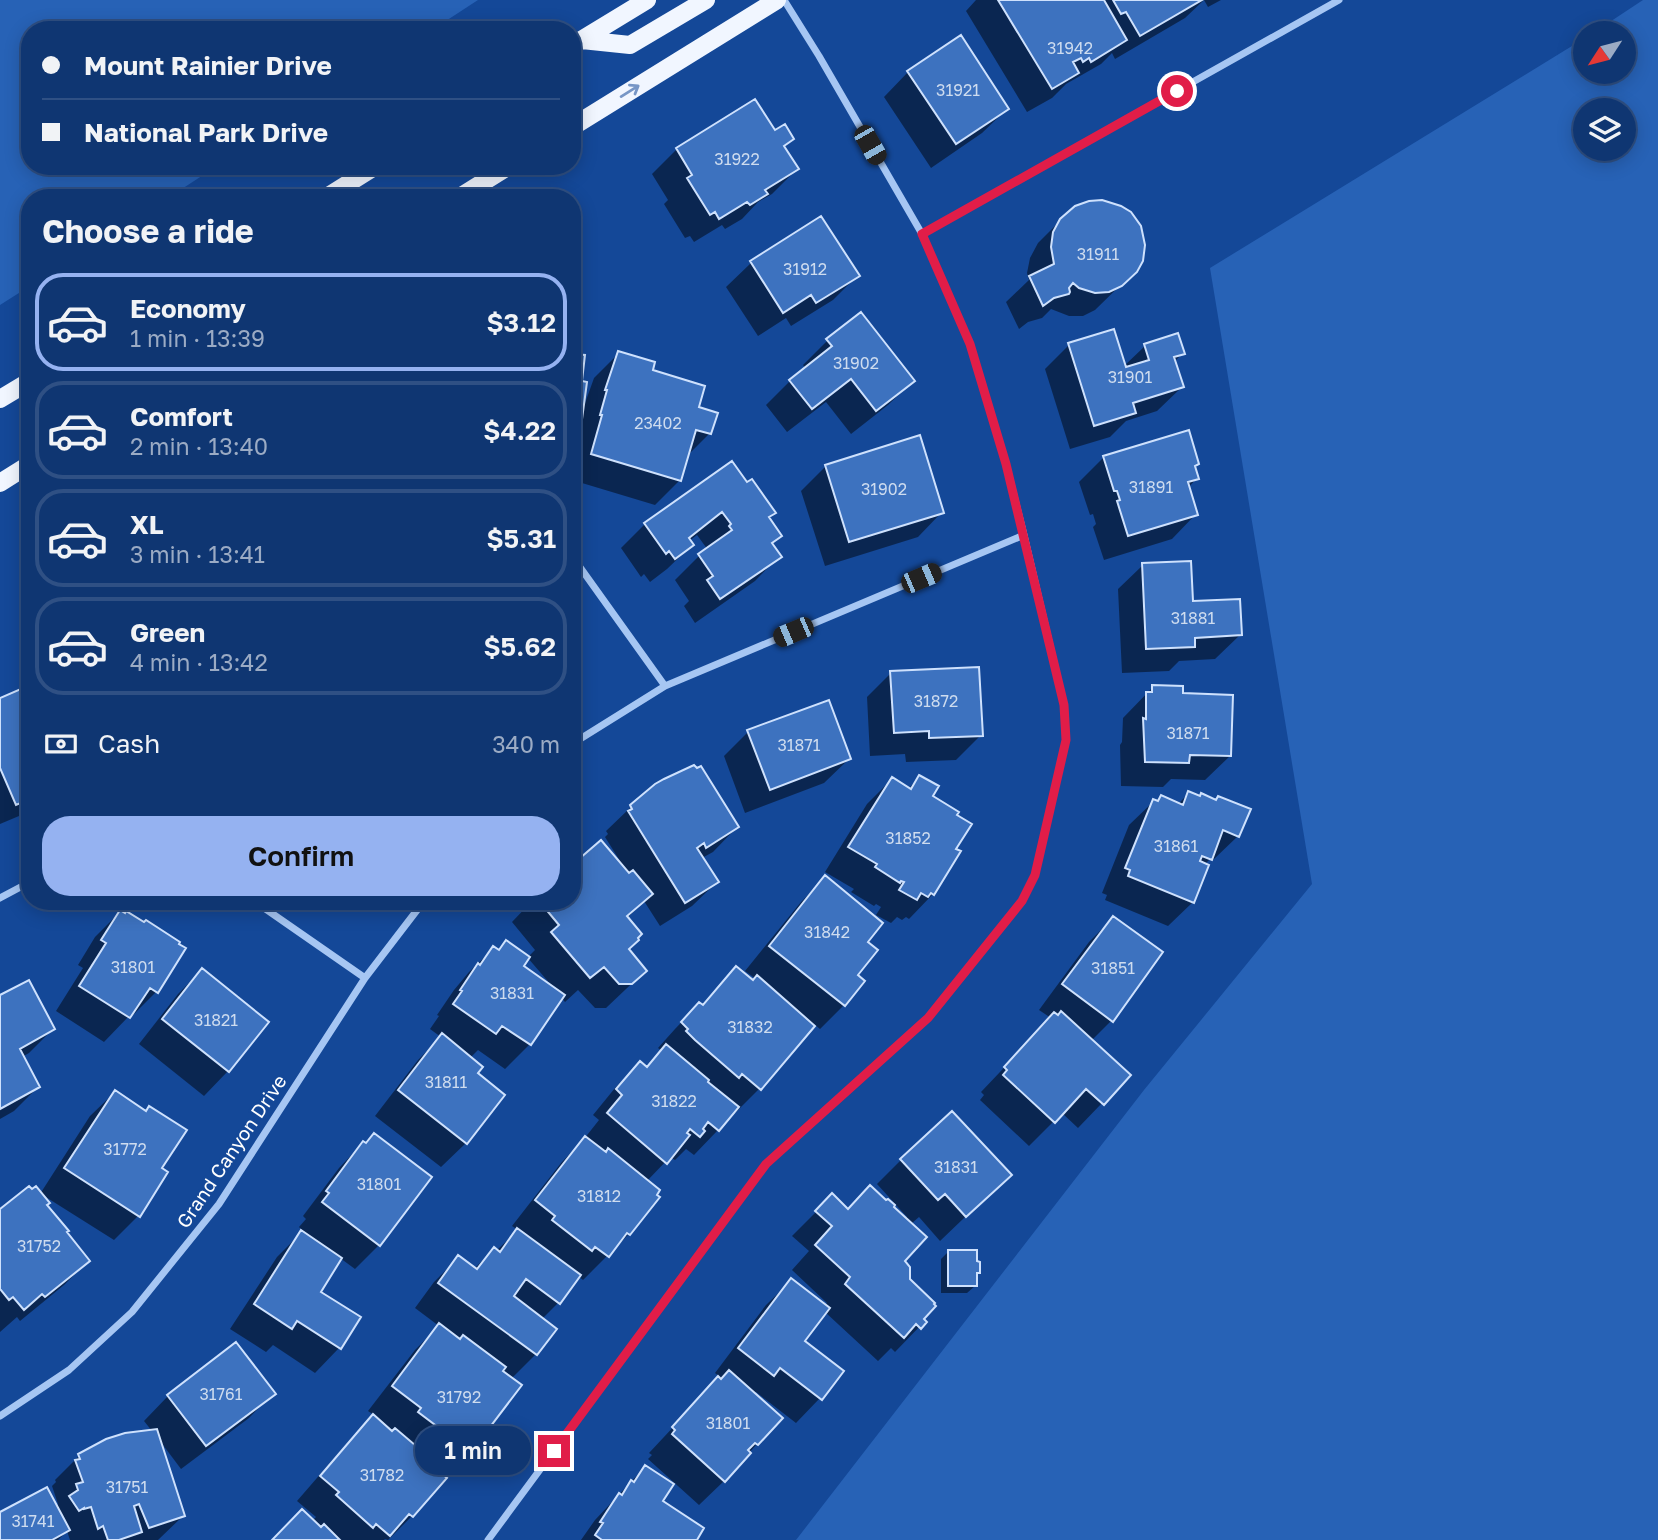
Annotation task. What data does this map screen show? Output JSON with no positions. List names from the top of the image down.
{
  "streets": {
    "street": ["Grand Canyon Drive"]
  },
  "house_numbers": [
    "31942",
    "31921",
    "31922",
    "31911",
    "31912",
    "31902",
    "31901",
    "23402",
    "31891",
    "31902",
    "31881",
    "31872",
    "31871",
    "31871",
    "31852",
    "31861",
    "31842",
    "31801",
    "31851",
    "31831",
    "31821",
    "31832",
    "31811",
    "31822",
    "31772",
    "31831",
    "31801",
    "31812",
    "31752",
    "31761",
    "31792",
    "31801",
    "31782",
    "31751",
    "31741"
  ],
  "north": "bottom left",
  "page": {
    "banner": ["Mount Rainier Drive", "National Park Drive"],
    "heading": "Choose a ride",
    "list": [
      {
        "name": "Economy",
        "note": "1 min · 13:39",
        "value": "$3.12"
      },
      {
        "name": "Comfort",
        "note": "2 min · 13:40",
        "value": "$4.22"
      },
      {
        "name": "XL",
        "note": "3 min · 13:41",
        "value": "$5.31"
      },
      {
        "name": "Green",
        "note": "4 min · 13:42",
        "value": "$5.62"
      }
    ],
    "pay": ["Cash", "340 m"],
    "buttons": "Confirm",
    "bubble": "1 min"
  }
}
